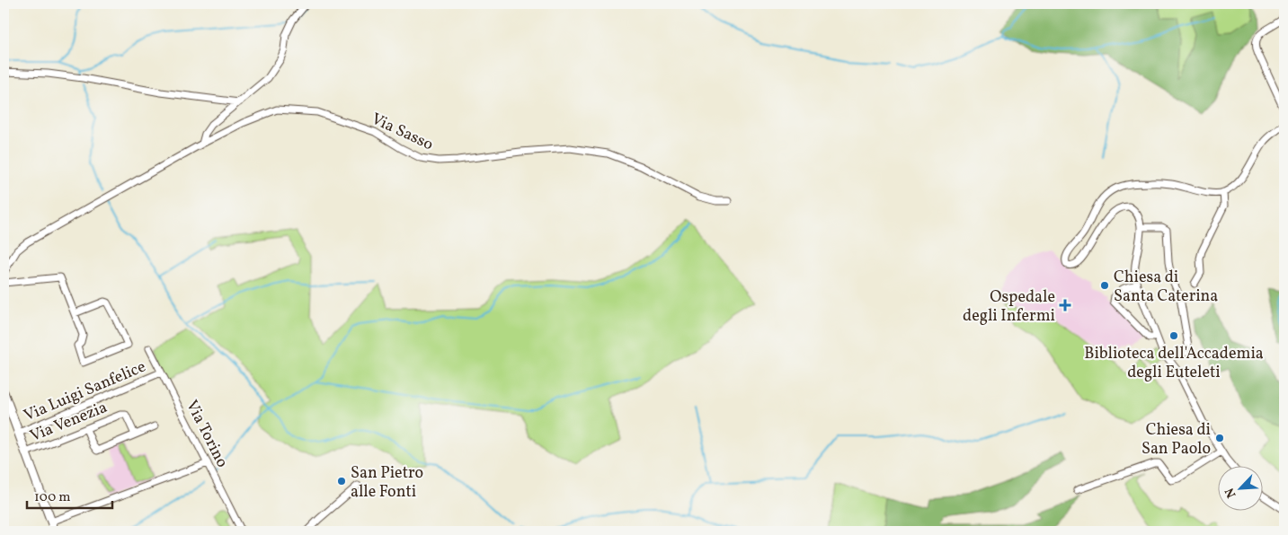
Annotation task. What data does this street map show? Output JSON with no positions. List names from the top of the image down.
{
  "streets": {
    "street": [
      "Via Sasso",
      "Via Luigi Sanfelice",
      "Via Venezia",
      "Via Torino"
    ]
  },
  "crossings": [
    ["Via Luigi Sanfelice", "Via Torino"]
  ],
  "places": {
    "other": [
      "Chiesa di Santa Caterina",
      "Biblioteca dell'Accademia degli Euteleti",
      "Chiesa di San Paolo",
      "San Pietro alle Fonti"
    ],
    "health": ["Ospedale degli Infermi"]
  },
  "scale_bar": "100 m",
  "north": "bottom left"
}
